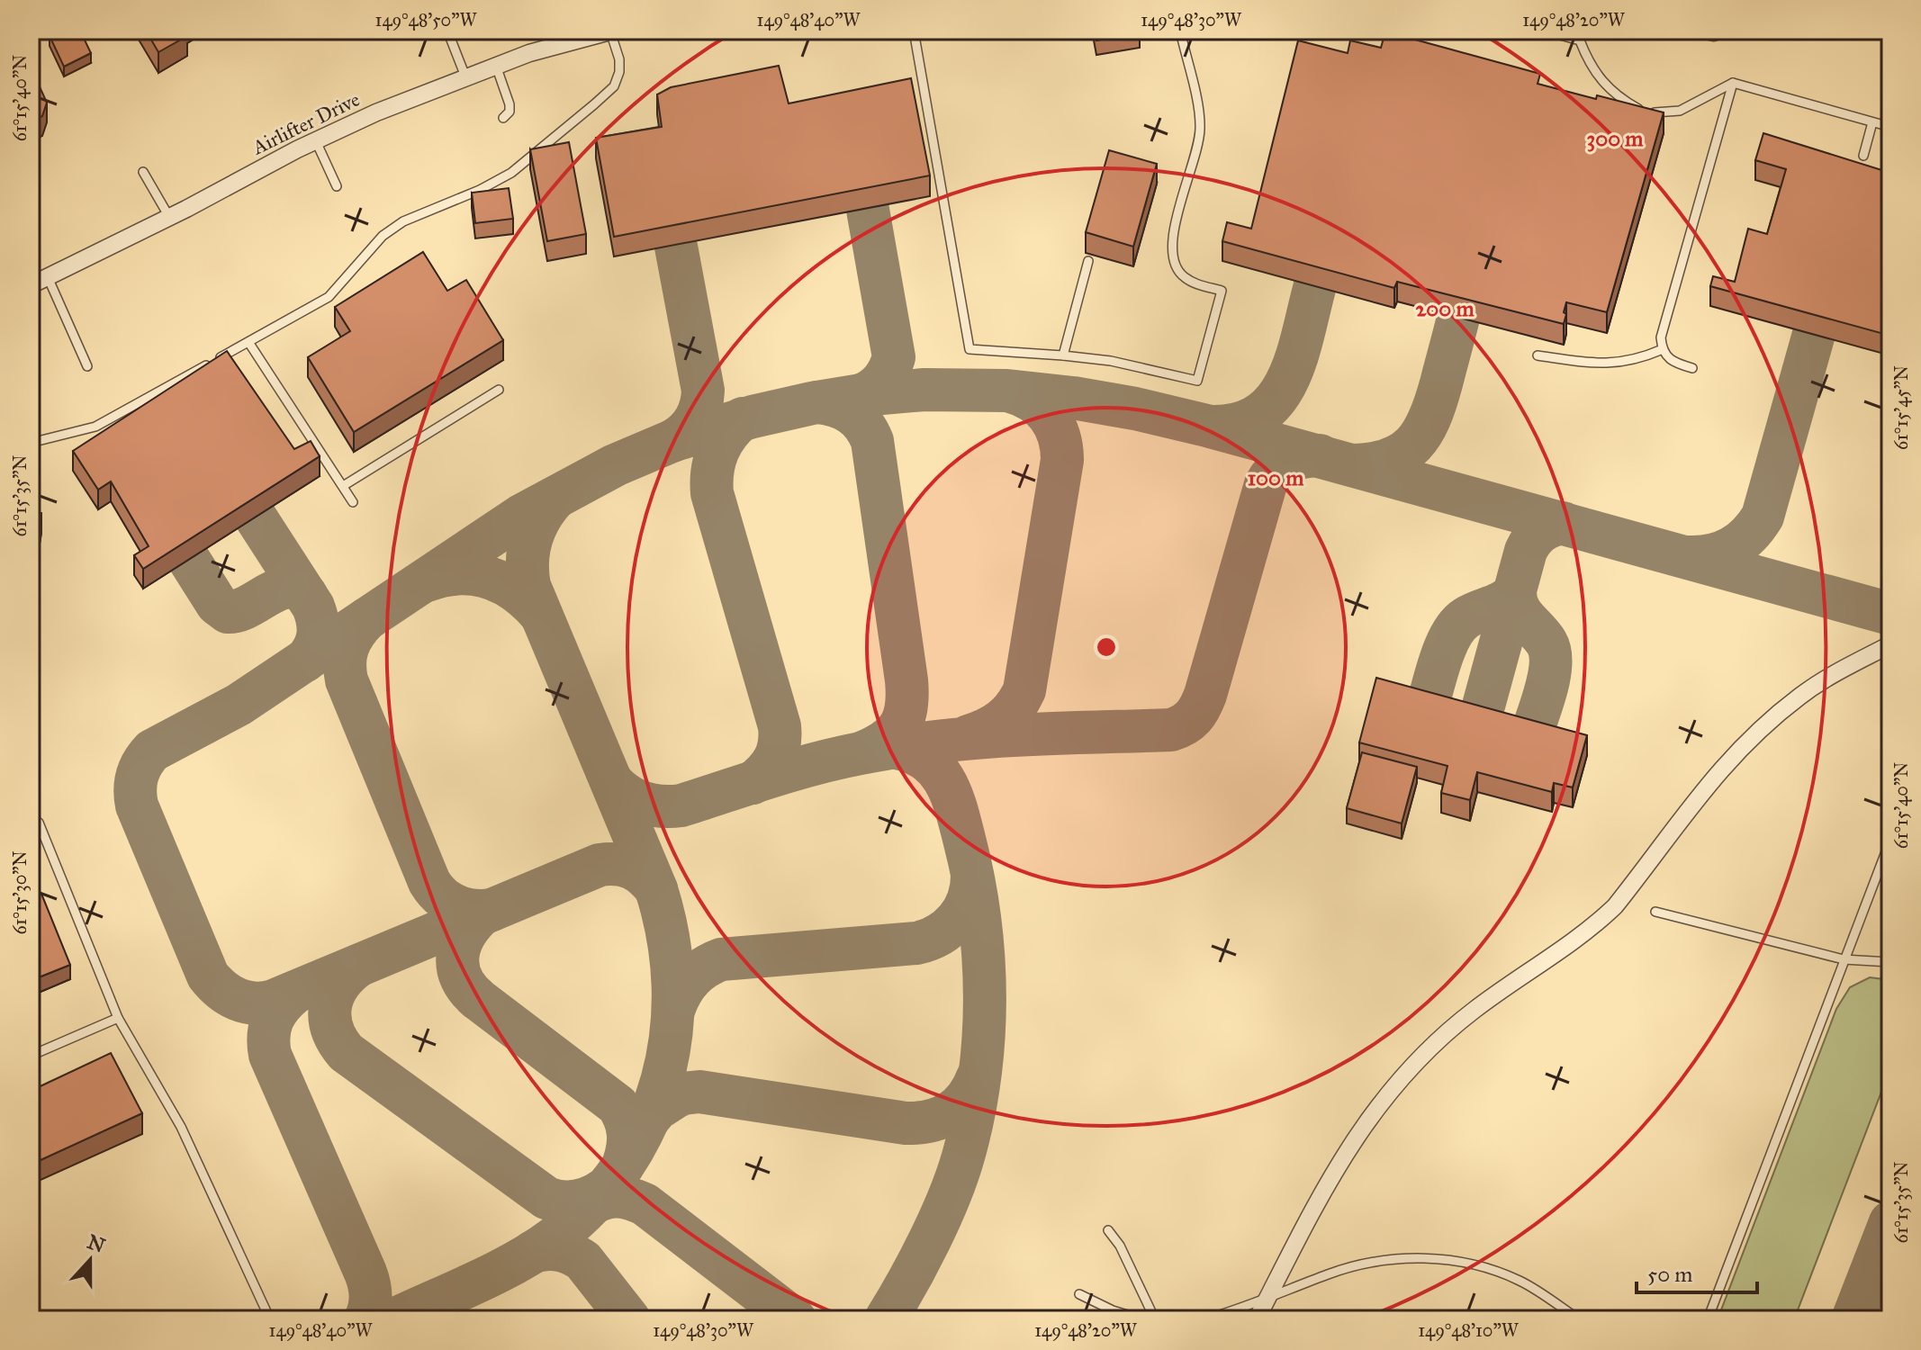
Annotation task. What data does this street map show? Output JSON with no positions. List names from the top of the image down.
{
  "streets": {
    "street": ["Airlifter Drive"]
  },
  "scale_bar": "50 m",
  "north": "top",
  "coordinates": [
    "149°48'50\"W",
    "149°48'40\"W",
    "149°48'30\"W",
    "149°48'20\"W",
    "61°15'40\"N",
    "61°15'45\"N",
    "61°15'35\"N",
    "61°15'30\"N",
    "149°48'10\"W"
  ],
  "rings": ["300 m", "200 m", "100 m"]
}
